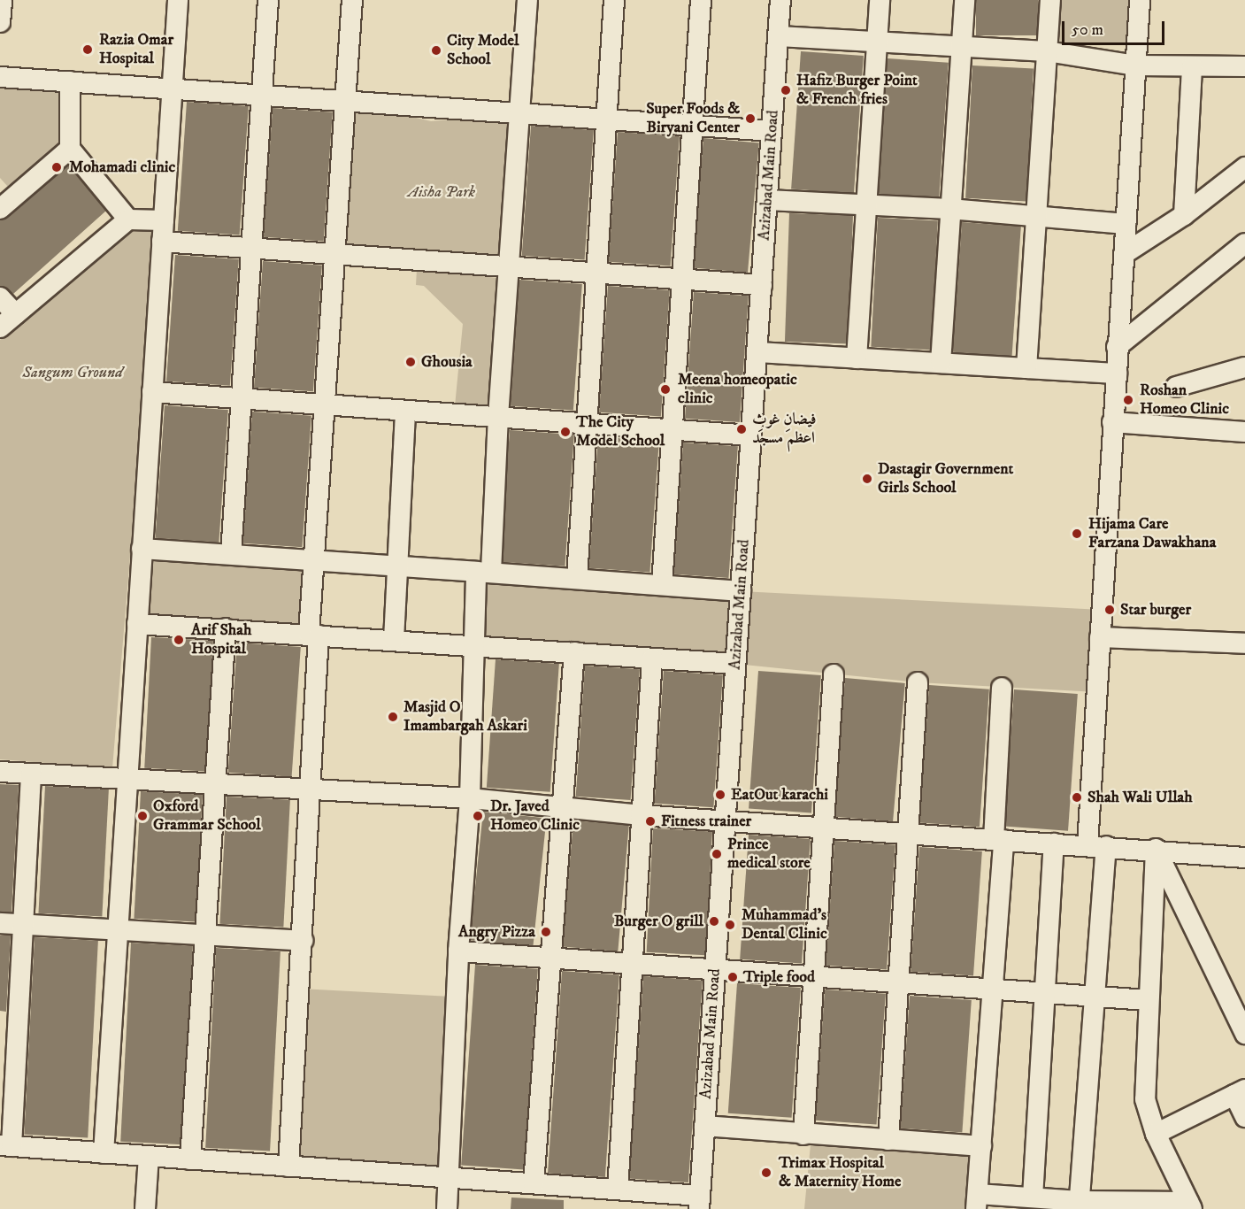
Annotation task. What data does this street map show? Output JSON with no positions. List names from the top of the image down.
{
  "streets": {
    "street": ["Azizabad Main Road"]
  },
  "parks": ["Aisha Park", "Sangum Ground"],
  "places": [
    "Razia Omar Hospital",
    "City Model School",
    "Hafiz Burger Point & French fries",
    "Super Foods & Biryani Center",
    "Mohamadi clinic",
    "Ghousia",
    "Meena homeopatic clinic",
    "Roshan Homeo Clinic",
    "فیضانِ غوثِ اعظم مسجد",
    "The City Model School",
    "Dastagir Government Girls School",
    "Hijama Care Farzana Dawakhana",
    "Star burger",
    "Arif Shah Hospital",
    "Masjid O Imambargah Askari",
    "EatOut karachi",
    "Shah Wali Ullah",
    "Oxford Grammar School",
    "Dr. Javed Homeo Clinic",
    "Fitness trainer",
    "Prince medical store",
    "Burger O grill",
    "Muhammad's Dental Clinic",
    "Angry Pizza",
    "Triple food",
    "Trimax Hospital & Maternity Home"
  ],
  "scale_bar": "50 m"
}
